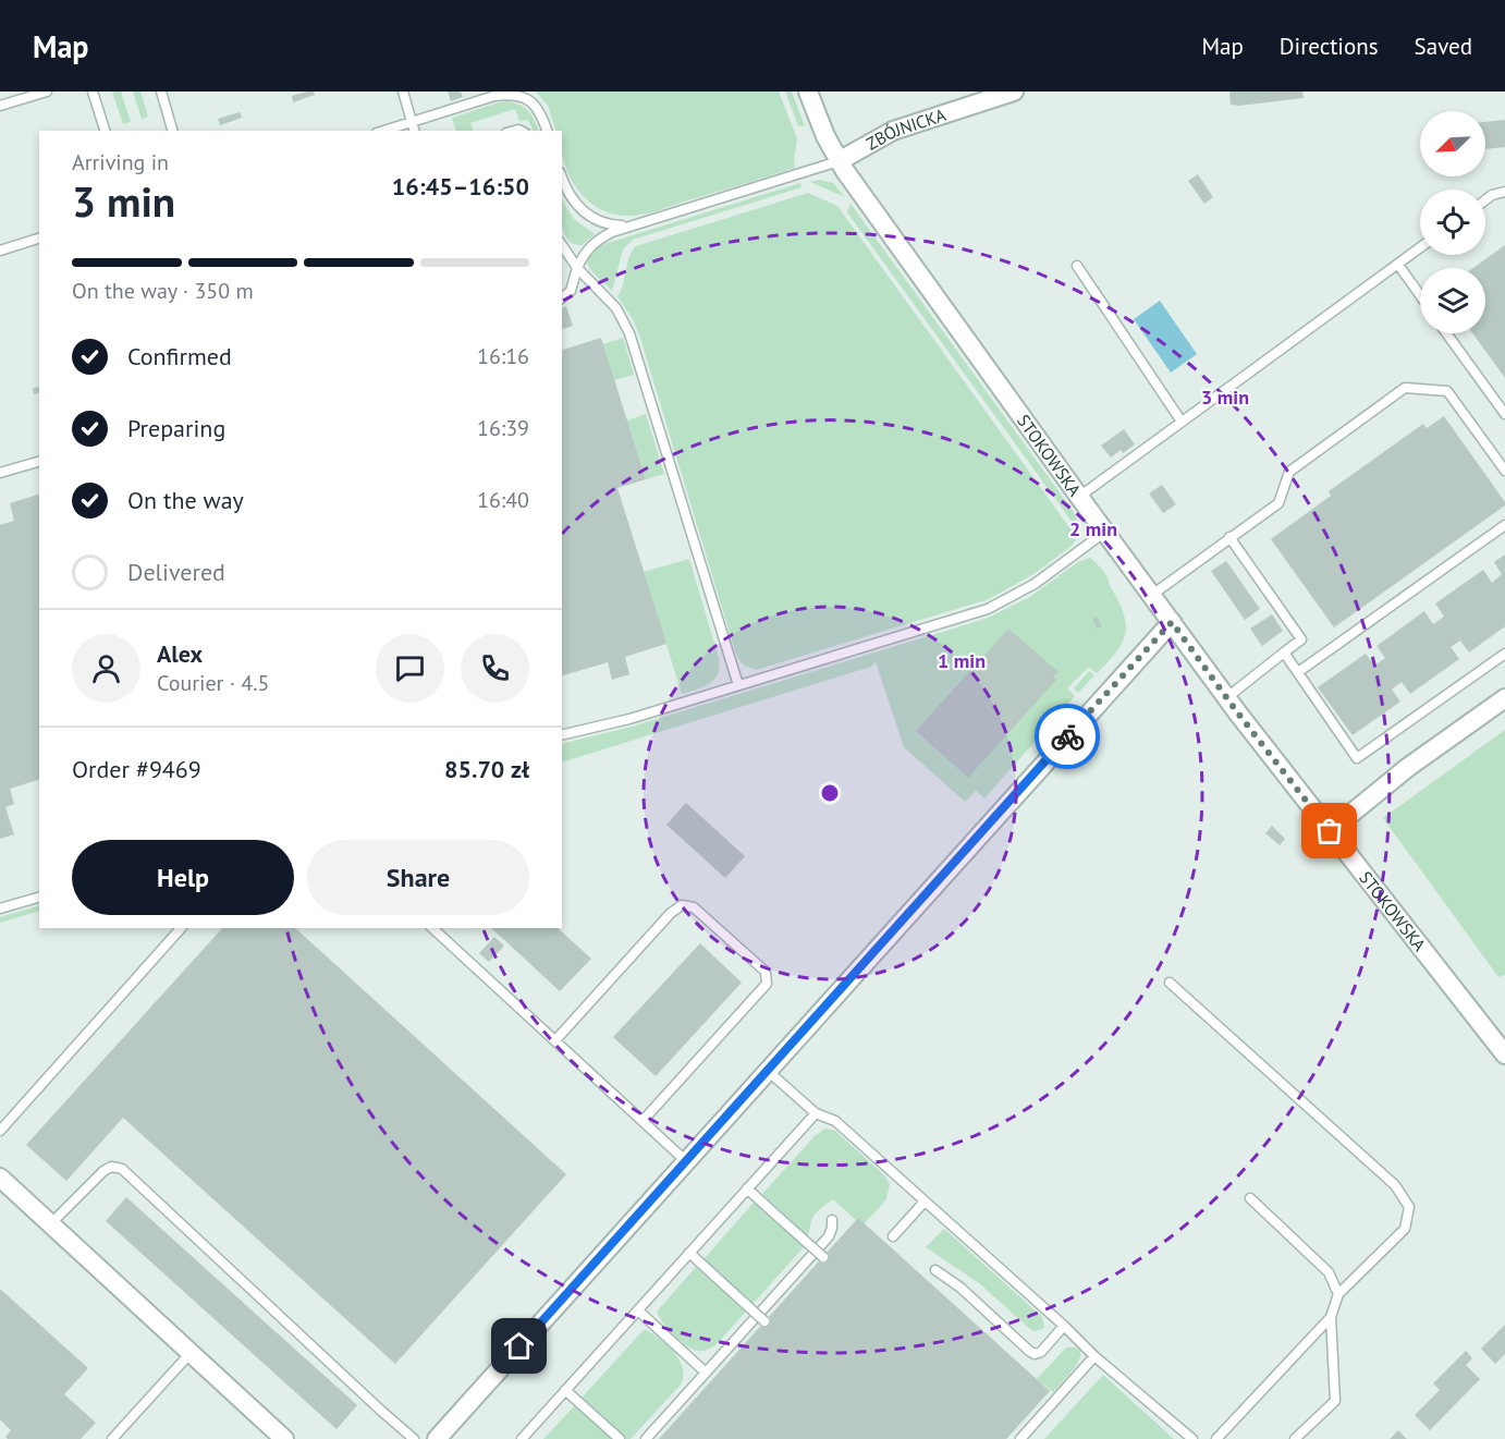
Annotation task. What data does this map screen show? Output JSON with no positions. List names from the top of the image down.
{
  "streets": {
    "street": ["ZBÓJNICKA", "STOKOWSKA"]
  },
  "crossings": [
    ["ZBÓJNICKA", "STOKOWSKA"]
  ],
  "north": "bottom left",
  "page": {
    "header": "Map",
    "nav": ["Map", "Directions", "Saved"],
    "heading": ["3 min", "Arriving in", "16:45–16:50"],
    "panel": [
      "Alex",
      "Courier · 4.5",
      "Order #9469",
      "85.70 zł"
    ],
    "bar": "On the way · 350 m",
    "list": [
      ["Confirmed", "16:16"],
      ["Preparing", "16:39"],
      ["On the way", "16:40"],
      "Delivered"
    ],
    "buttons": ["Help", "Share"]
  },
  "rings": ["3 min", "2 min", "1 min"]
}
